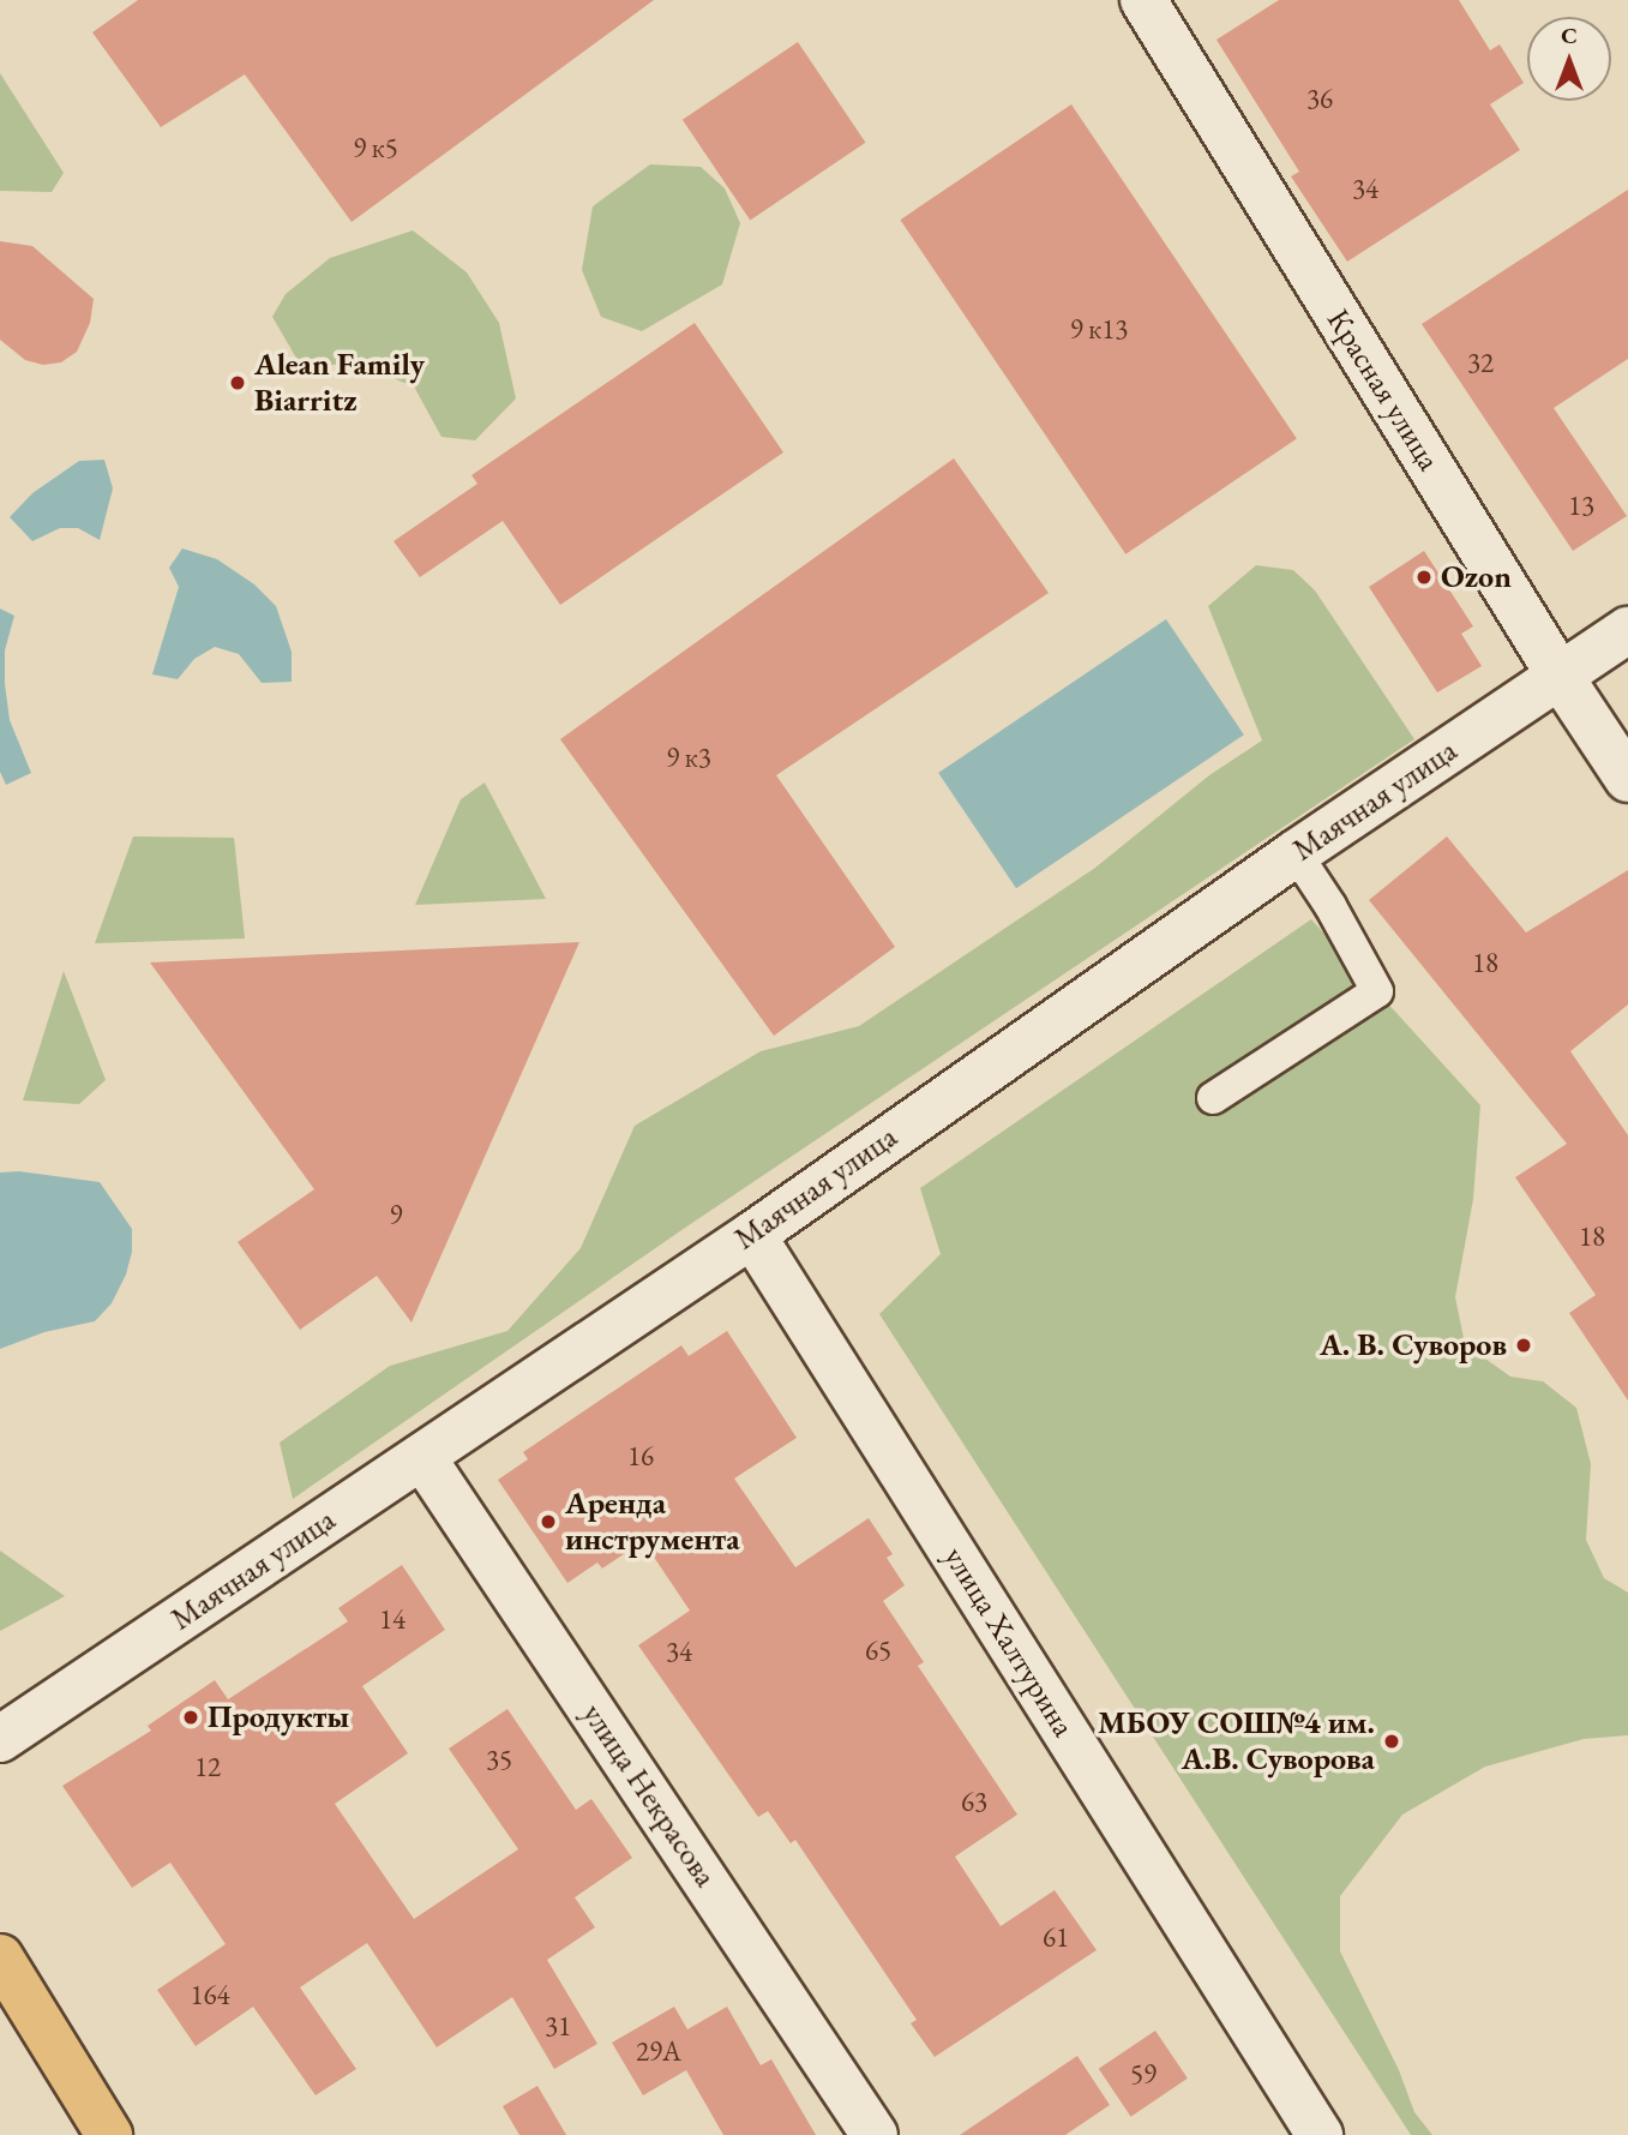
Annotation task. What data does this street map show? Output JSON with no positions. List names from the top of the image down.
{
  "streets": {
    "street": [
      "Красная улица",
      "Маячная улица",
      "улица Халтурина",
      "улица Некрасова"
    ]
  },
  "crossings": [
    ["Красная улица", "Маячная улица"],
    ["Маячная улица", "улица Халтурина"],
    ["Маячная улица", "улица Некрасова"]
  ],
  "places": [
    "Alean Family Biarritz",
    "Ozon",
    "А. В. Суворов",
    "Аренда инструмента",
    "Продукты",
    "МБОУ СОШ№4 им. А.В. Суворова"
  ],
  "house_numbers": [
    "36",
    "9 к5",
    "34",
    "9 к13",
    "32",
    "13",
    "9 к3",
    "18",
    "9",
    "18",
    "16",
    "14",
    "65",
    "34",
    "35",
    "12",
    "63",
    "61",
    "164",
    "31",
    "29А",
    "59"
  ],
  "north": "top"
}
